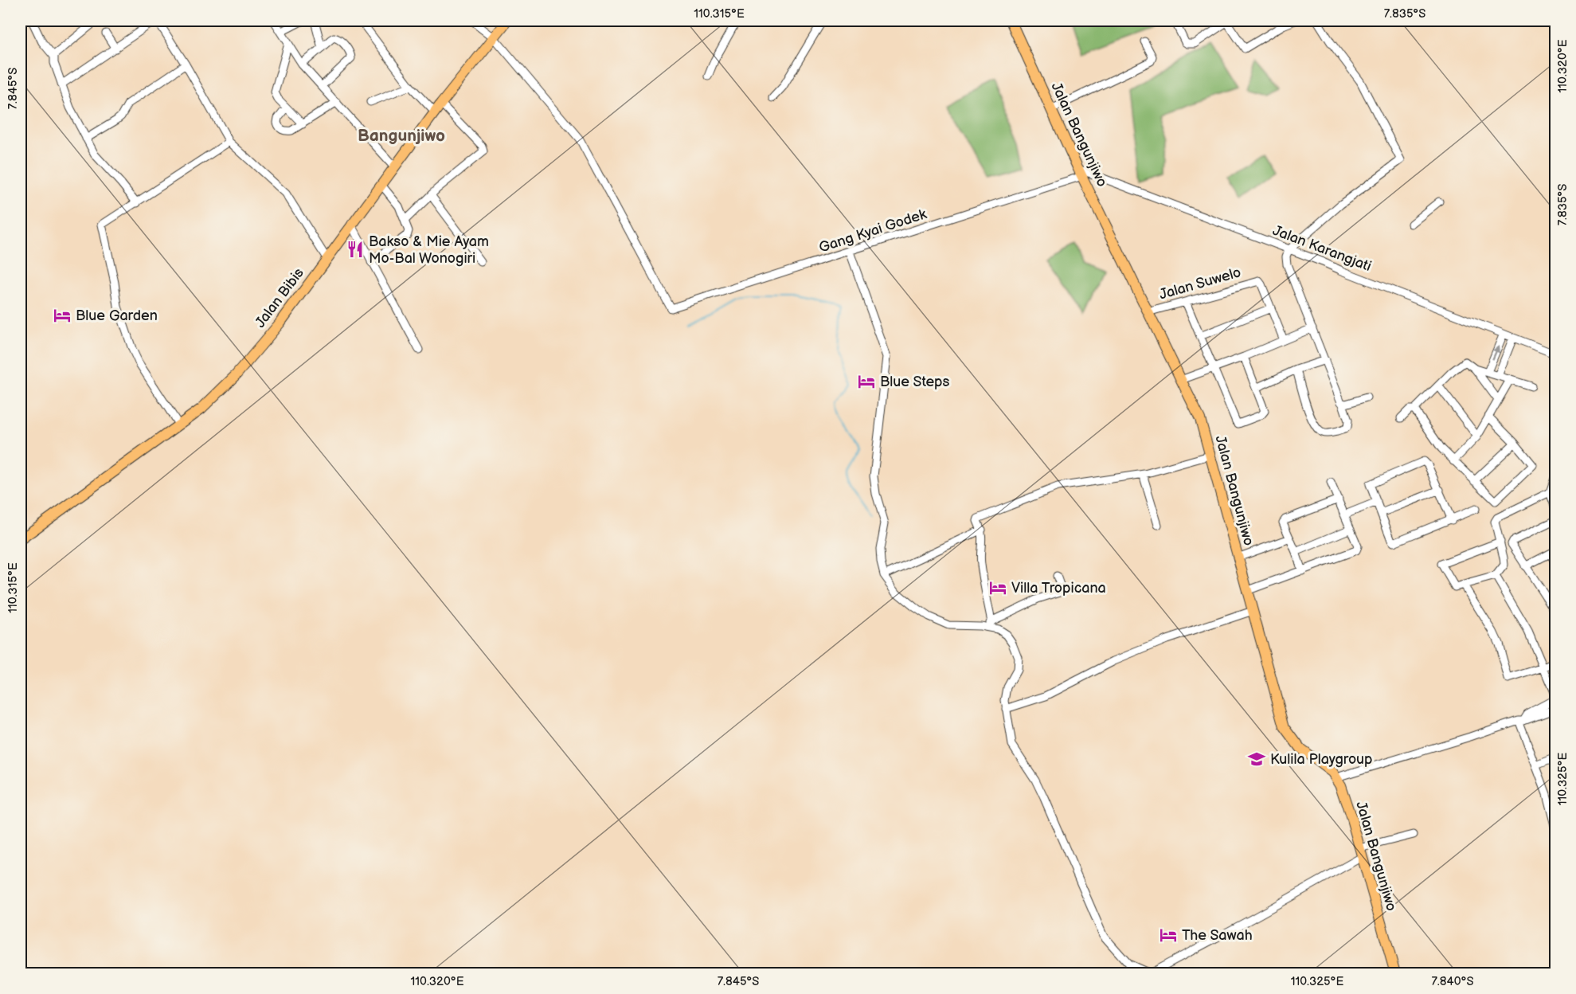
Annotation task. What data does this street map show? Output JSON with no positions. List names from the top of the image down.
{
  "streets": {
    "main road": ["Jalan Bangunjiwo", "Jalan Bibis"],
    "street": ["Gang Kyai Godek", "Jalan Karangjati", "Jalan Suwelo"]
  },
  "crossings": [
    ["Jalan Bangunjiwo", "Gang Kyai Godek"],
    ["Jalan Bangunjiwo", "Jalan Karangjati"],
    ["Jalan Bangunjiwo", "Jalan Suwelo"],
    ["Gang Kyai Godek", "Jalan Karangjati"],
    ["Gang Kyai Godek", "Jalan Bibis"]
  ],
  "districts": ["Bangunjiwo"],
  "places": {
    "restaurant": ["Bakso & Mie Ayam Mo-Bal Wonogiri"],
    "hotel": [
      "Blue Garden",
      "Blue Steps",
      "Villa Tropicana",
      "The Sawah"
    ],
    "school or university": ["Kulila Playgroup"]
  },
  "coordinates": [
    "110.315°E",
    "7.835°S",
    "110.320°E",
    "7.845°S",
    "110.325°E",
    "7.840°S"
  ]
}
